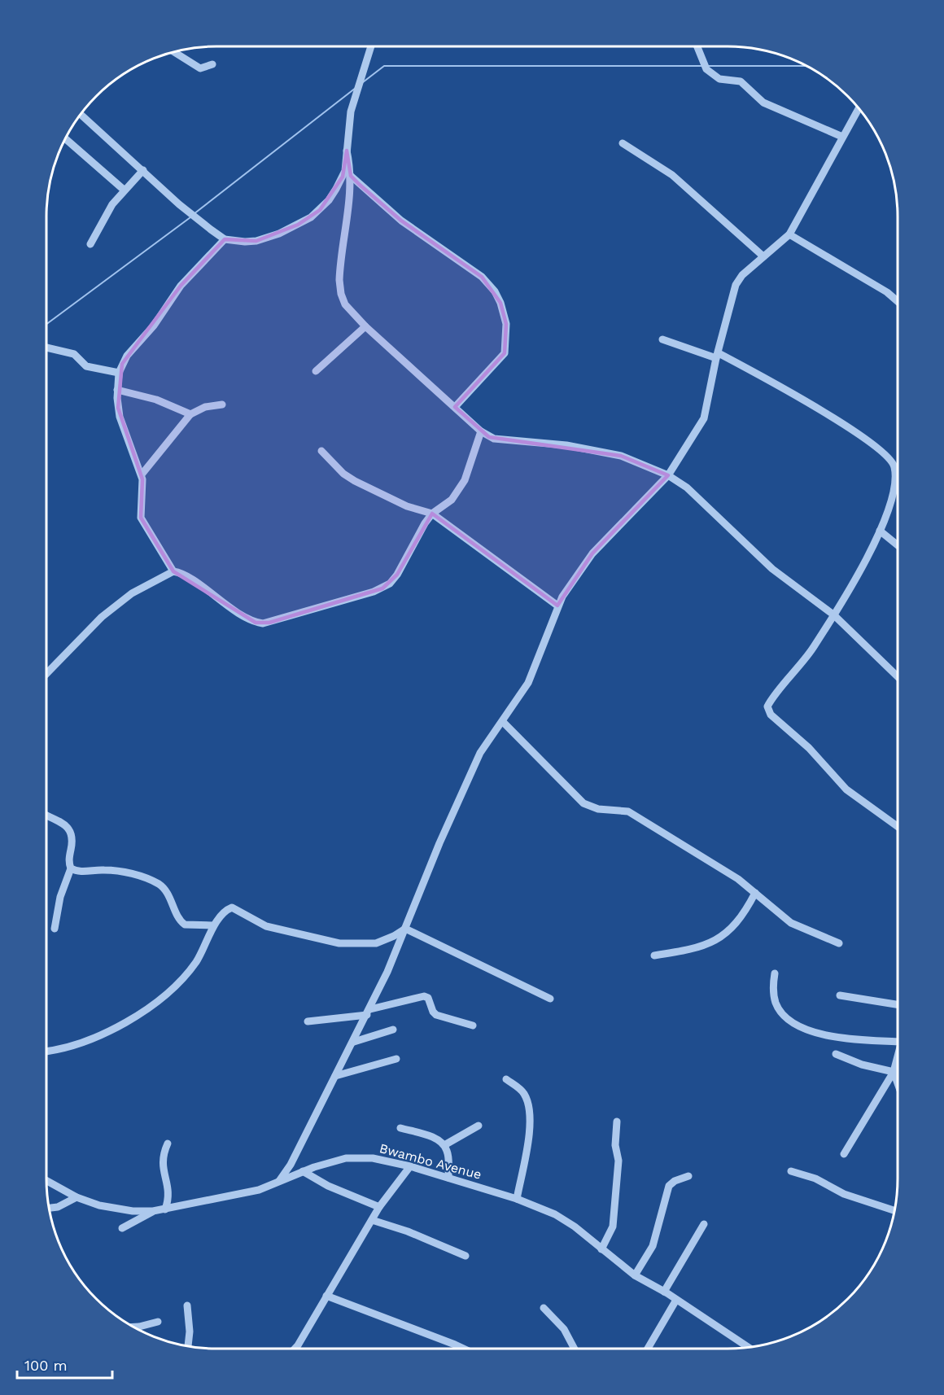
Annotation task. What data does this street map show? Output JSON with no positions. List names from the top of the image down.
{
  "streets": {
    "street": ["Bwambo Avenue"]
  },
  "scale_bar": "100 m"
}
